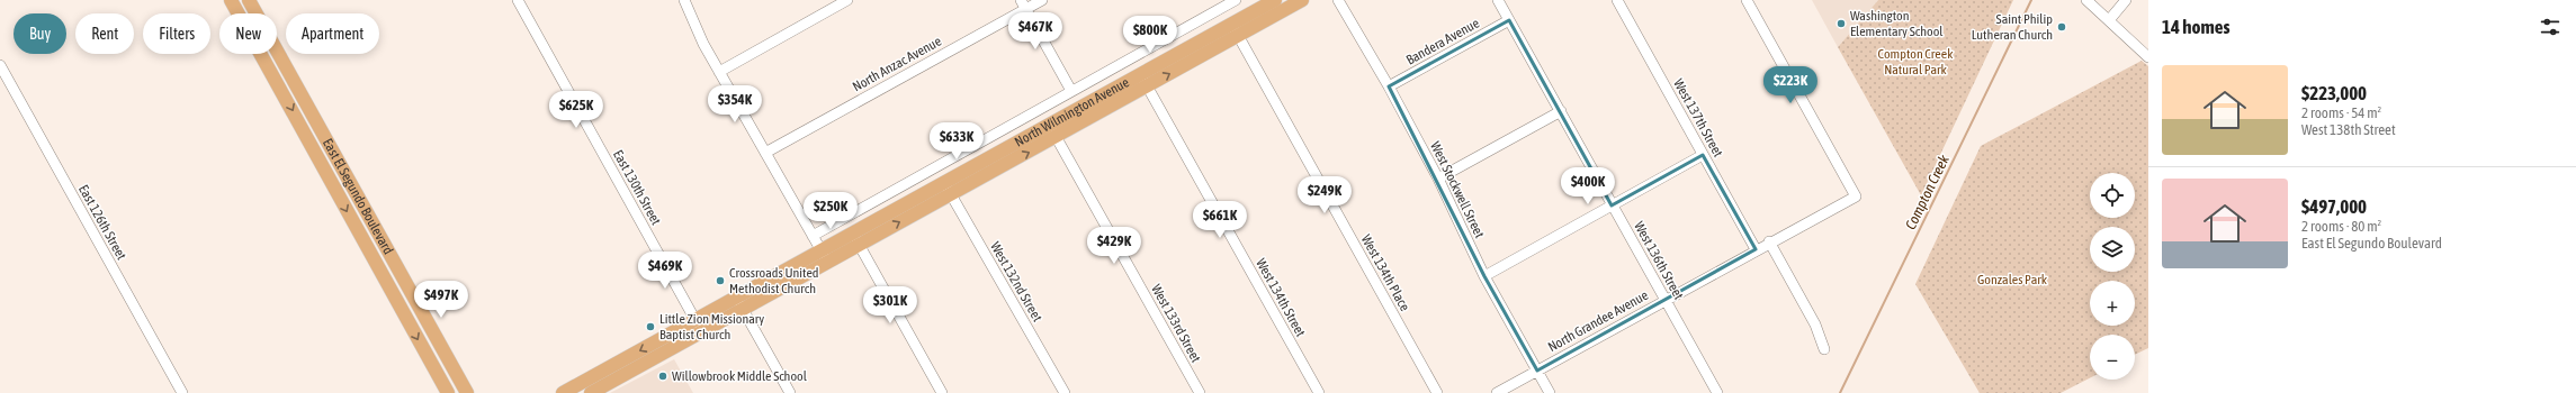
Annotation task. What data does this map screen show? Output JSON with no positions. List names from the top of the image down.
{
  "streets": {
    "main road": ["North Wilmington Avenue", "East El Segundo Boulevard"],
    "street": [
      "Bandera Avenue",
      "North Anzac Avenue",
      "West 137th Street",
      "East 130th Street",
      "West Stockwell Street",
      "East 126th Street",
      "West 136th Street",
      "West 134th Place",
      "West 132nd Street",
      "West 134th Street",
      "North Grandee Avenue",
      "West 133rd Street"
    ]
  },
  "crossings": [
    ["Bandera Avenue", "West Stockwell Street"],
    ["Bandera Avenue", "West 136th Street"],
    ["North Wilmington Avenue", "East 130th Street"],
    ["North Wilmington Avenue", "West 134th Place"],
    ["North Wilmington Avenue", "West 132nd Street"],
    ["North Wilmington Avenue", "West 134th Street"],
    ["North Wilmington Avenue", "West 133rd Street"],
    ["West 137th Street", "North Grandee Avenue"],
    ["West Stockwell Street", "North Grandee Avenue"],
    ["West 136th Street", "North Grandee Avenue"]
  ],
  "water": ["Compton Creek"],
  "parks": ["Compton Creek Natural Park", "Gonzales Park"],
  "places": [
    "Washington Elementary School",
    "Saint Philip Lutheran Church",
    "Crossroads United Methodist Church",
    "Little Zion Missionary Baptist Church",
    "Willowbrook Middle School"
  ],
  "page": {
    "heading": "14 homes",
    "price": [
      "$467K",
      "$800K",
      "$223K",
      "$354K",
      "$625K",
      "$633K",
      "$400K",
      "$249K",
      "$250K",
      "$661K",
      "$429K",
      "$469K",
      "$497K",
      "$301K"
    ],
    "chip": [
      "Buy",
      "Rent",
      "Filters",
      "New",
      "Apartment"
    ],
    "list": [
      {
        "name": "$223,000",
        "note": "2 rooms · 54 m² · West 138th Street"
      },
      {
        "name": "$497,000",
        "note": "2 rooms · 80 m² · East El Segundo Boulevard"
      }
    ],
    "map_buttons": ["+", "−"]
  }
}
